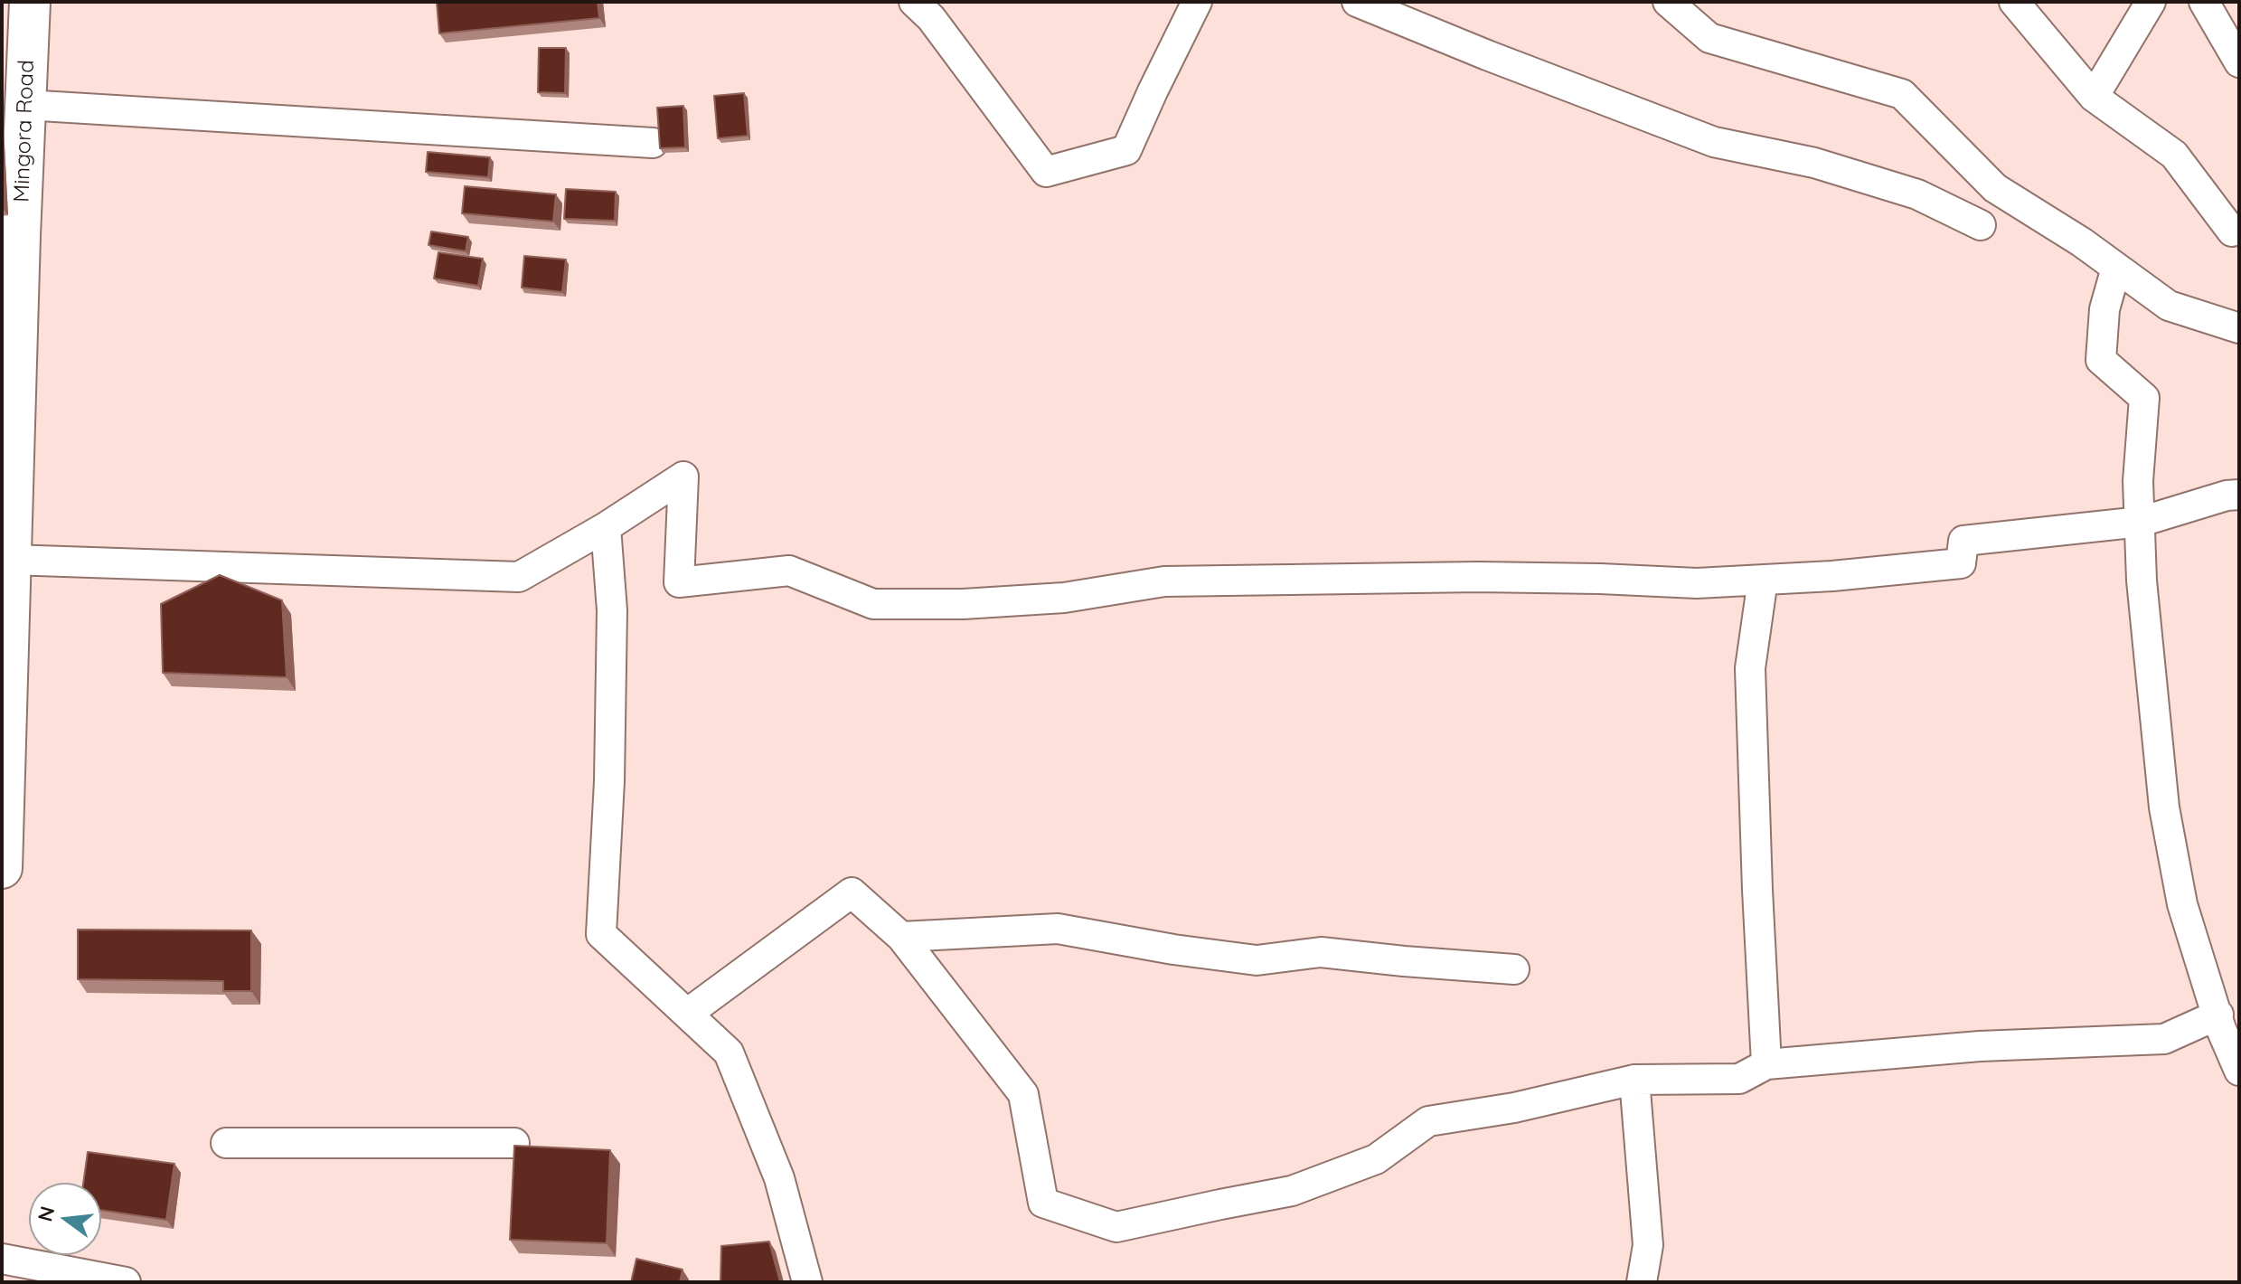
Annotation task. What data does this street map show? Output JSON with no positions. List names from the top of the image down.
{
  "streets": {
    "main road": ["Mingora Road"]
  },
  "north": "left"
}
